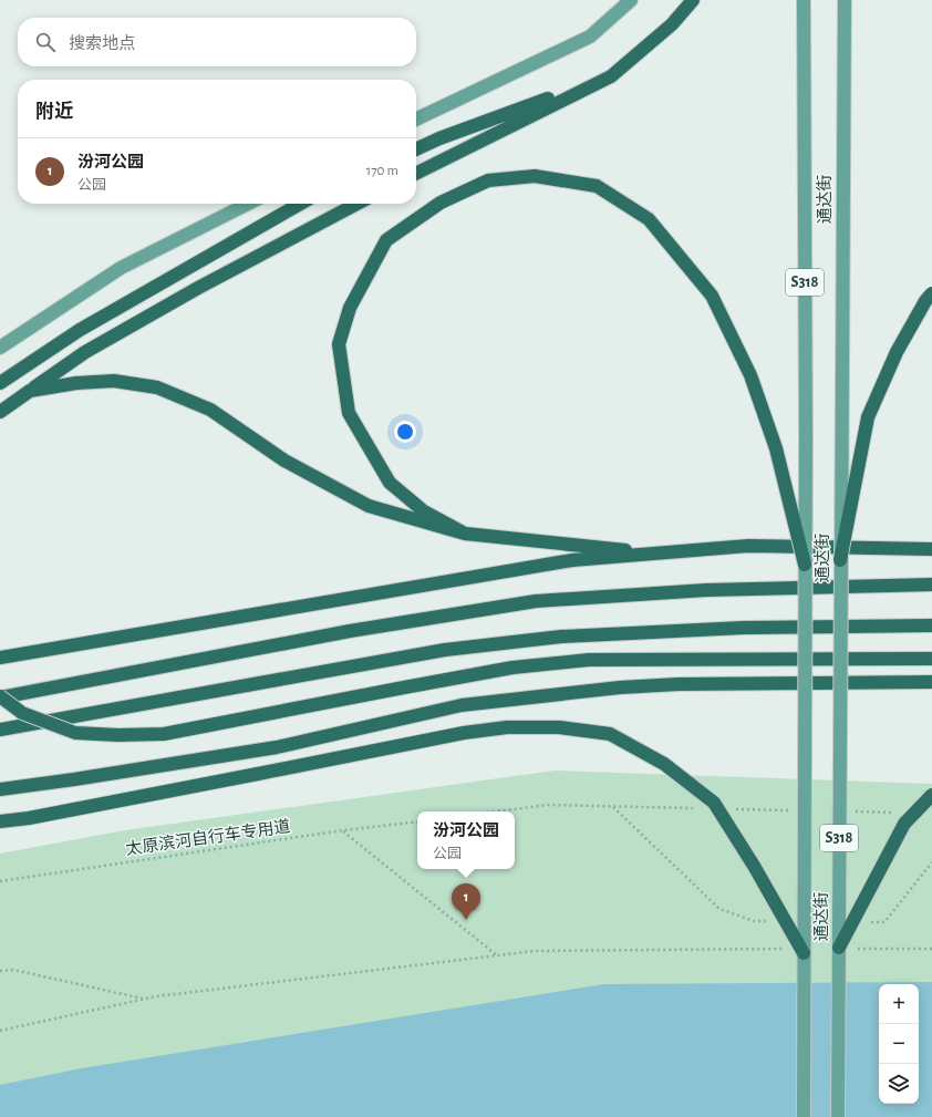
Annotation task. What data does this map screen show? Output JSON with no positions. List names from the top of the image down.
{
  "streets": {
    "main road": ["通达街", "S318"],
    "path": ["太原滨河自行车专用道"]
  },
  "page": {
    "search": "搜索地点",
    "heading": "附近",
    "list": [
      {
        "mark": "1",
        "name": "汾河公园",
        "note": "公园",
        "value": "170 m"
      }
    ],
    "popup": ["汾河公园", "公园"],
    "pins": "1",
    "map_buttons": ["+", "−"]
  }
}
